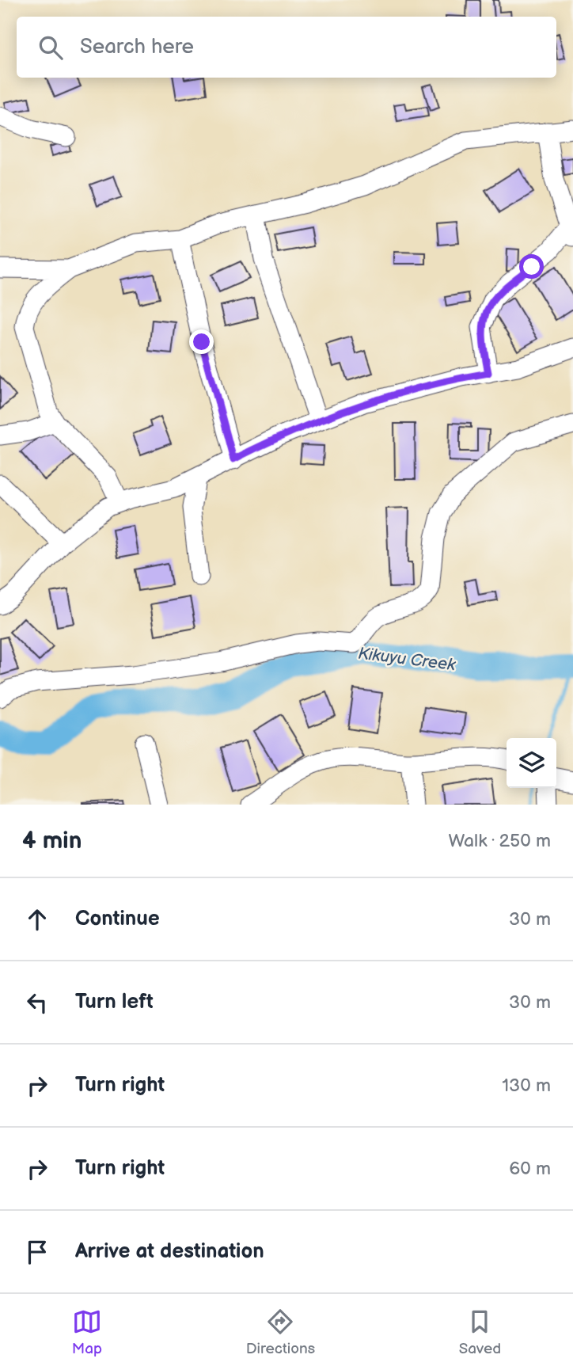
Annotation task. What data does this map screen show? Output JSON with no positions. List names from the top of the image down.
{
  "water": ["Kikuyu Creek"],
  "page": {
    "search": "Search here",
    "heading": ["4 min", "Walk · 250 m"],
    "list": [
      ["Continue", "30 m"],
      ["Turn left", "30 m"],
      ["Turn right", "130 m"],
      ["Turn right", "60 m"],
      "Arrive at destination"
    ],
    "nav": ["Map", "Directions", "Saved"]
  }
}
